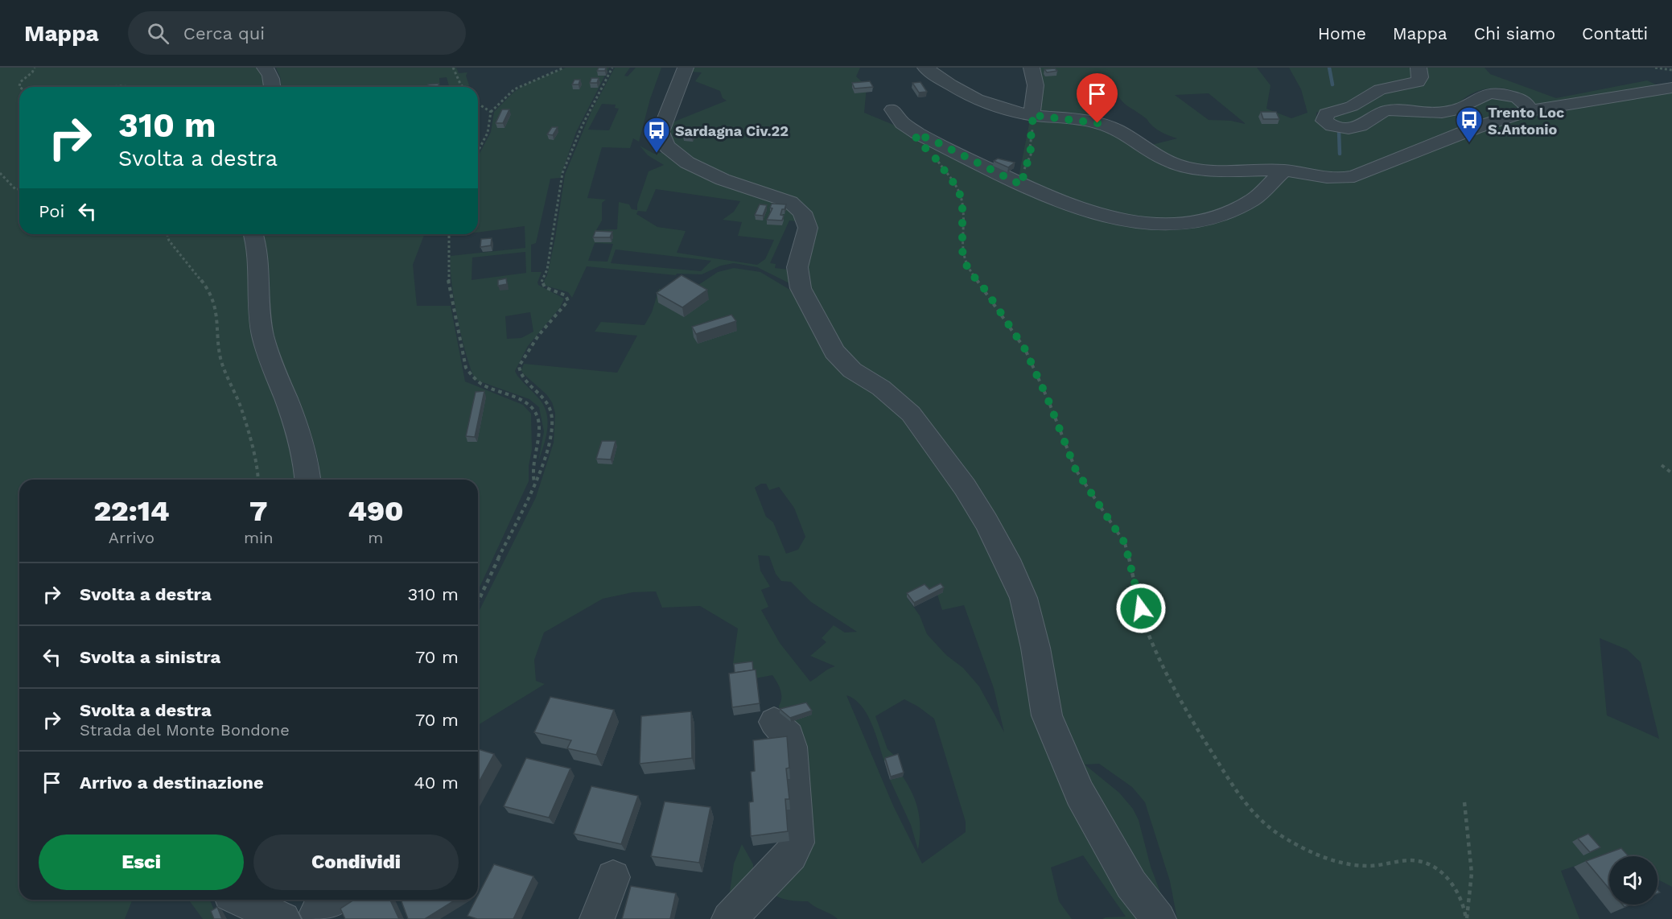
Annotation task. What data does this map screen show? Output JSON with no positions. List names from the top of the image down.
{
  "places": {
    "bus stop": ["Trento Loc S.Antonio", "Sardagna Civ.22"]
  },
  "page": {
    "header": "Mappa",
    "search": "Cerca qui",
    "nav": [
      "Home",
      "Mappa",
      "Chi siamo",
      "Contatti"
    ],
    "turn": ["310 m", "Svolta a destra"],
    "then": "Poi",
    "eta": [
      "22:14",
      "Arrivo",
      "7",
      "min",
      "490",
      "m"
    ],
    "list": [
      {
        "name": "Svolta a destra",
        "value": "310 m"
      },
      {
        "name": "Svolta a sinistra",
        "value": "70 m"
      },
      {
        "name": "Svolta a destra",
        "note": "Strada del Monte Bondone",
        "value": "70 m"
      },
      {
        "name": "Arrivo a destinazione",
        "value": "40 m"
      }
    ],
    "buttons": ["Esci", "Condividi"]
  }
}
